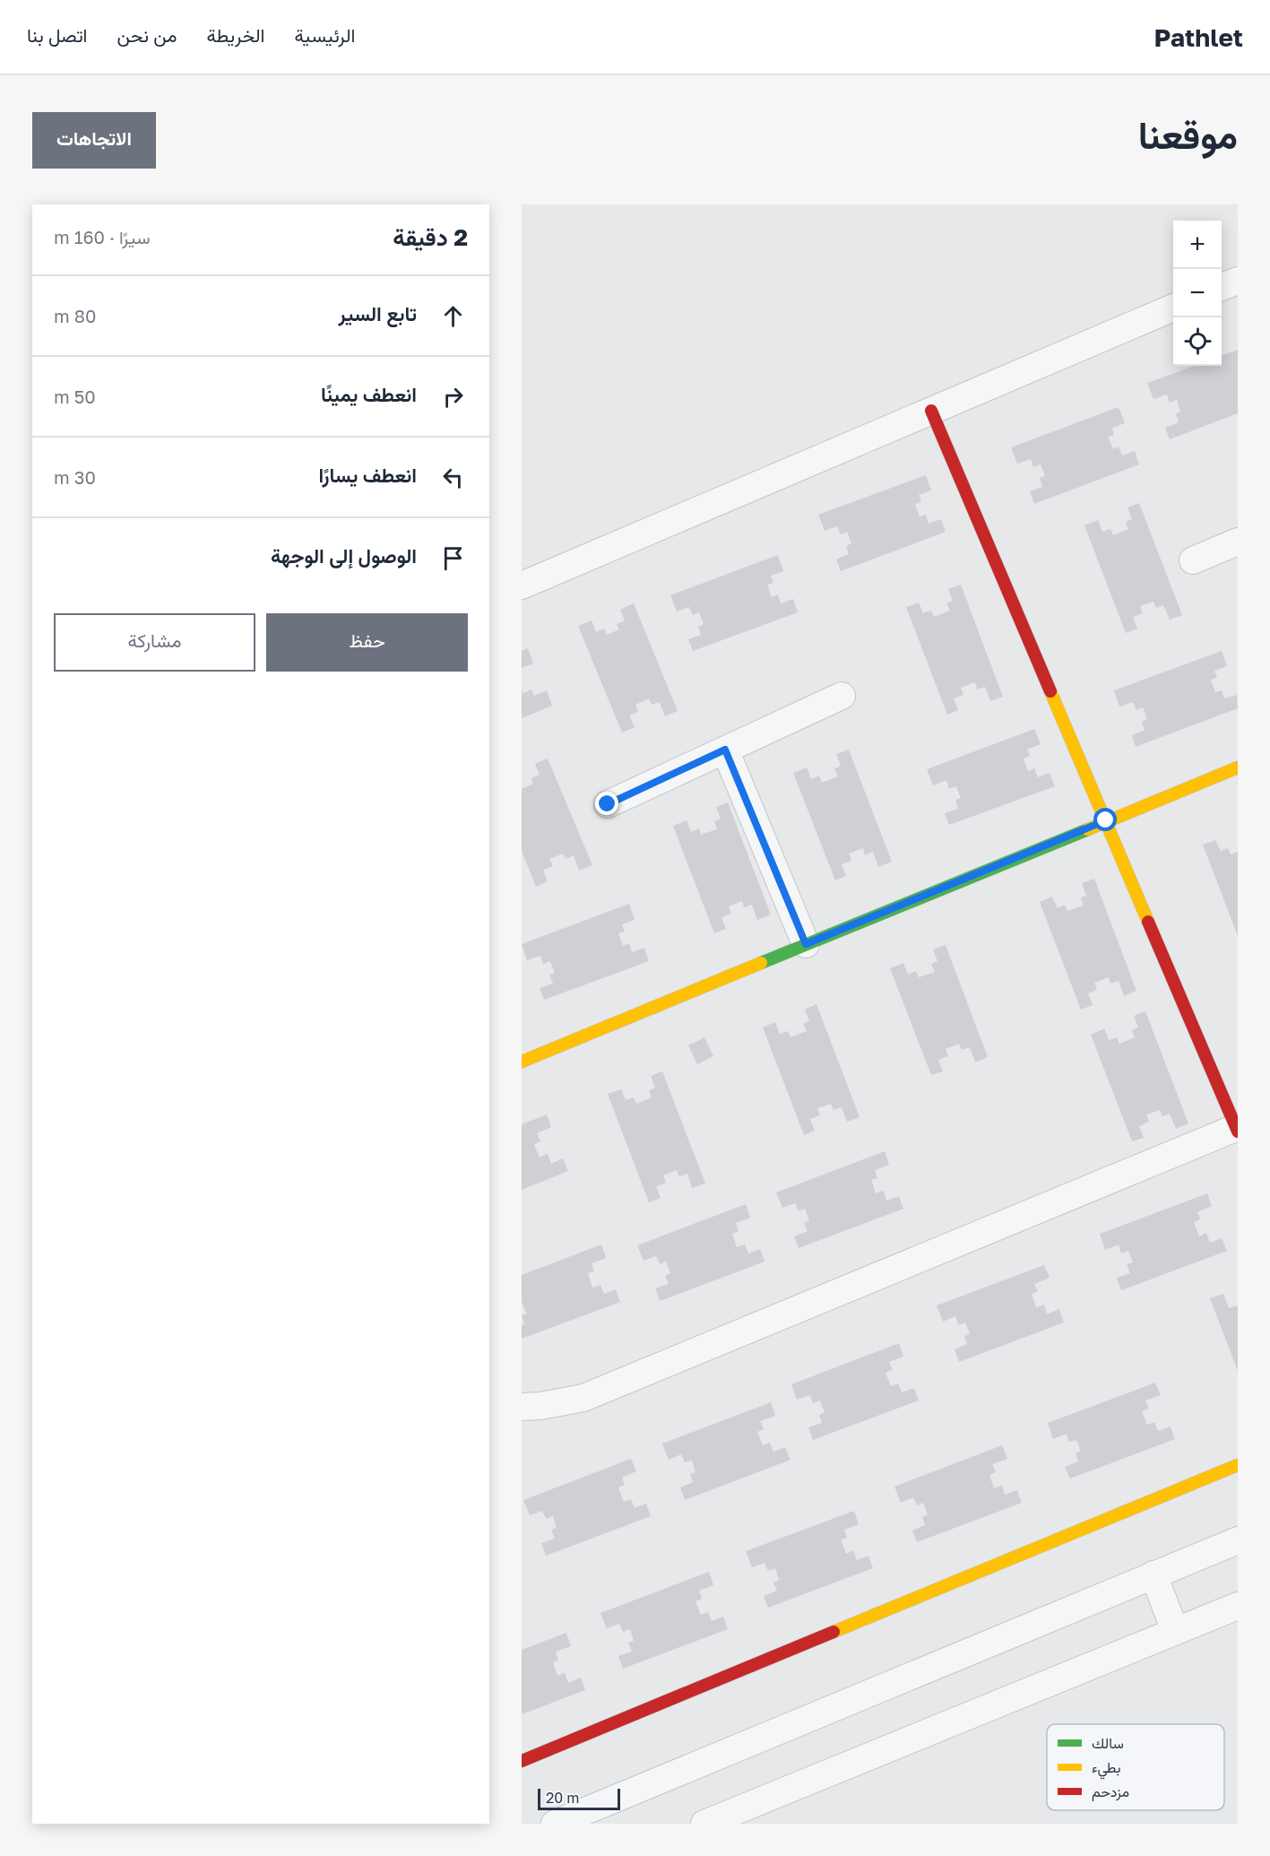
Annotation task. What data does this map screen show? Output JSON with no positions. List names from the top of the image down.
{
  "legend": ["سالك", "بطيء", "مزدحم"],
  "scale_bar": "20 m",
  "page": {
    "header": "Pathlet",
    "nav": [
      "الرئيسية",
      "الخريطة",
      "من نحن",
      "اتصل بنا"
    ],
    "title": "موقعنا",
    "buttons": [
      "الاتجاهات",
      ["حفظ", "مشاركة"]
    ],
    "heading": ["2 دقيقة", "سيرًا · 160 m"],
    "map_buttons": ["+", "−"],
    "list": [
      ["تابع السير", "80 m"],
      ["انعطف يمينًا", "50 m"],
      ["انعطف يسارًا", "30 m"],
      "الوصول إلى الوجهة"
    ],
    "scale": "20 m"
  }
}
